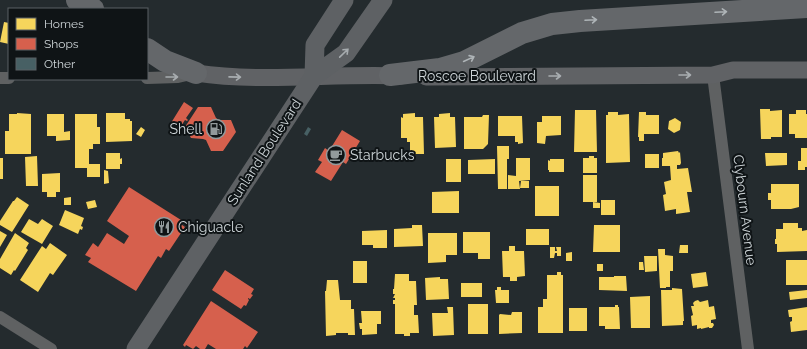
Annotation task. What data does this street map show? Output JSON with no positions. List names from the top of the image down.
{
  "streets": {
    "main road": ["Roscoe Boulevard", "Sunland Boulevard"],
    "street": ["Clybourn Avenue"]
  },
  "crossings": [
    ["Roscoe Boulevard", "Sunland Boulevard"],
    ["Roscoe Boulevard", "Clybourn Avenue"]
  ],
  "one_way": ["Roscoe Boulevard"],
  "places": {
    "fuel station": ["Shell"],
    "cafe": ["Starbucks"],
    "restaurant": ["Chiguacle"]
  },
  "legend": ["Homes", "Shops", "Other"]
}
